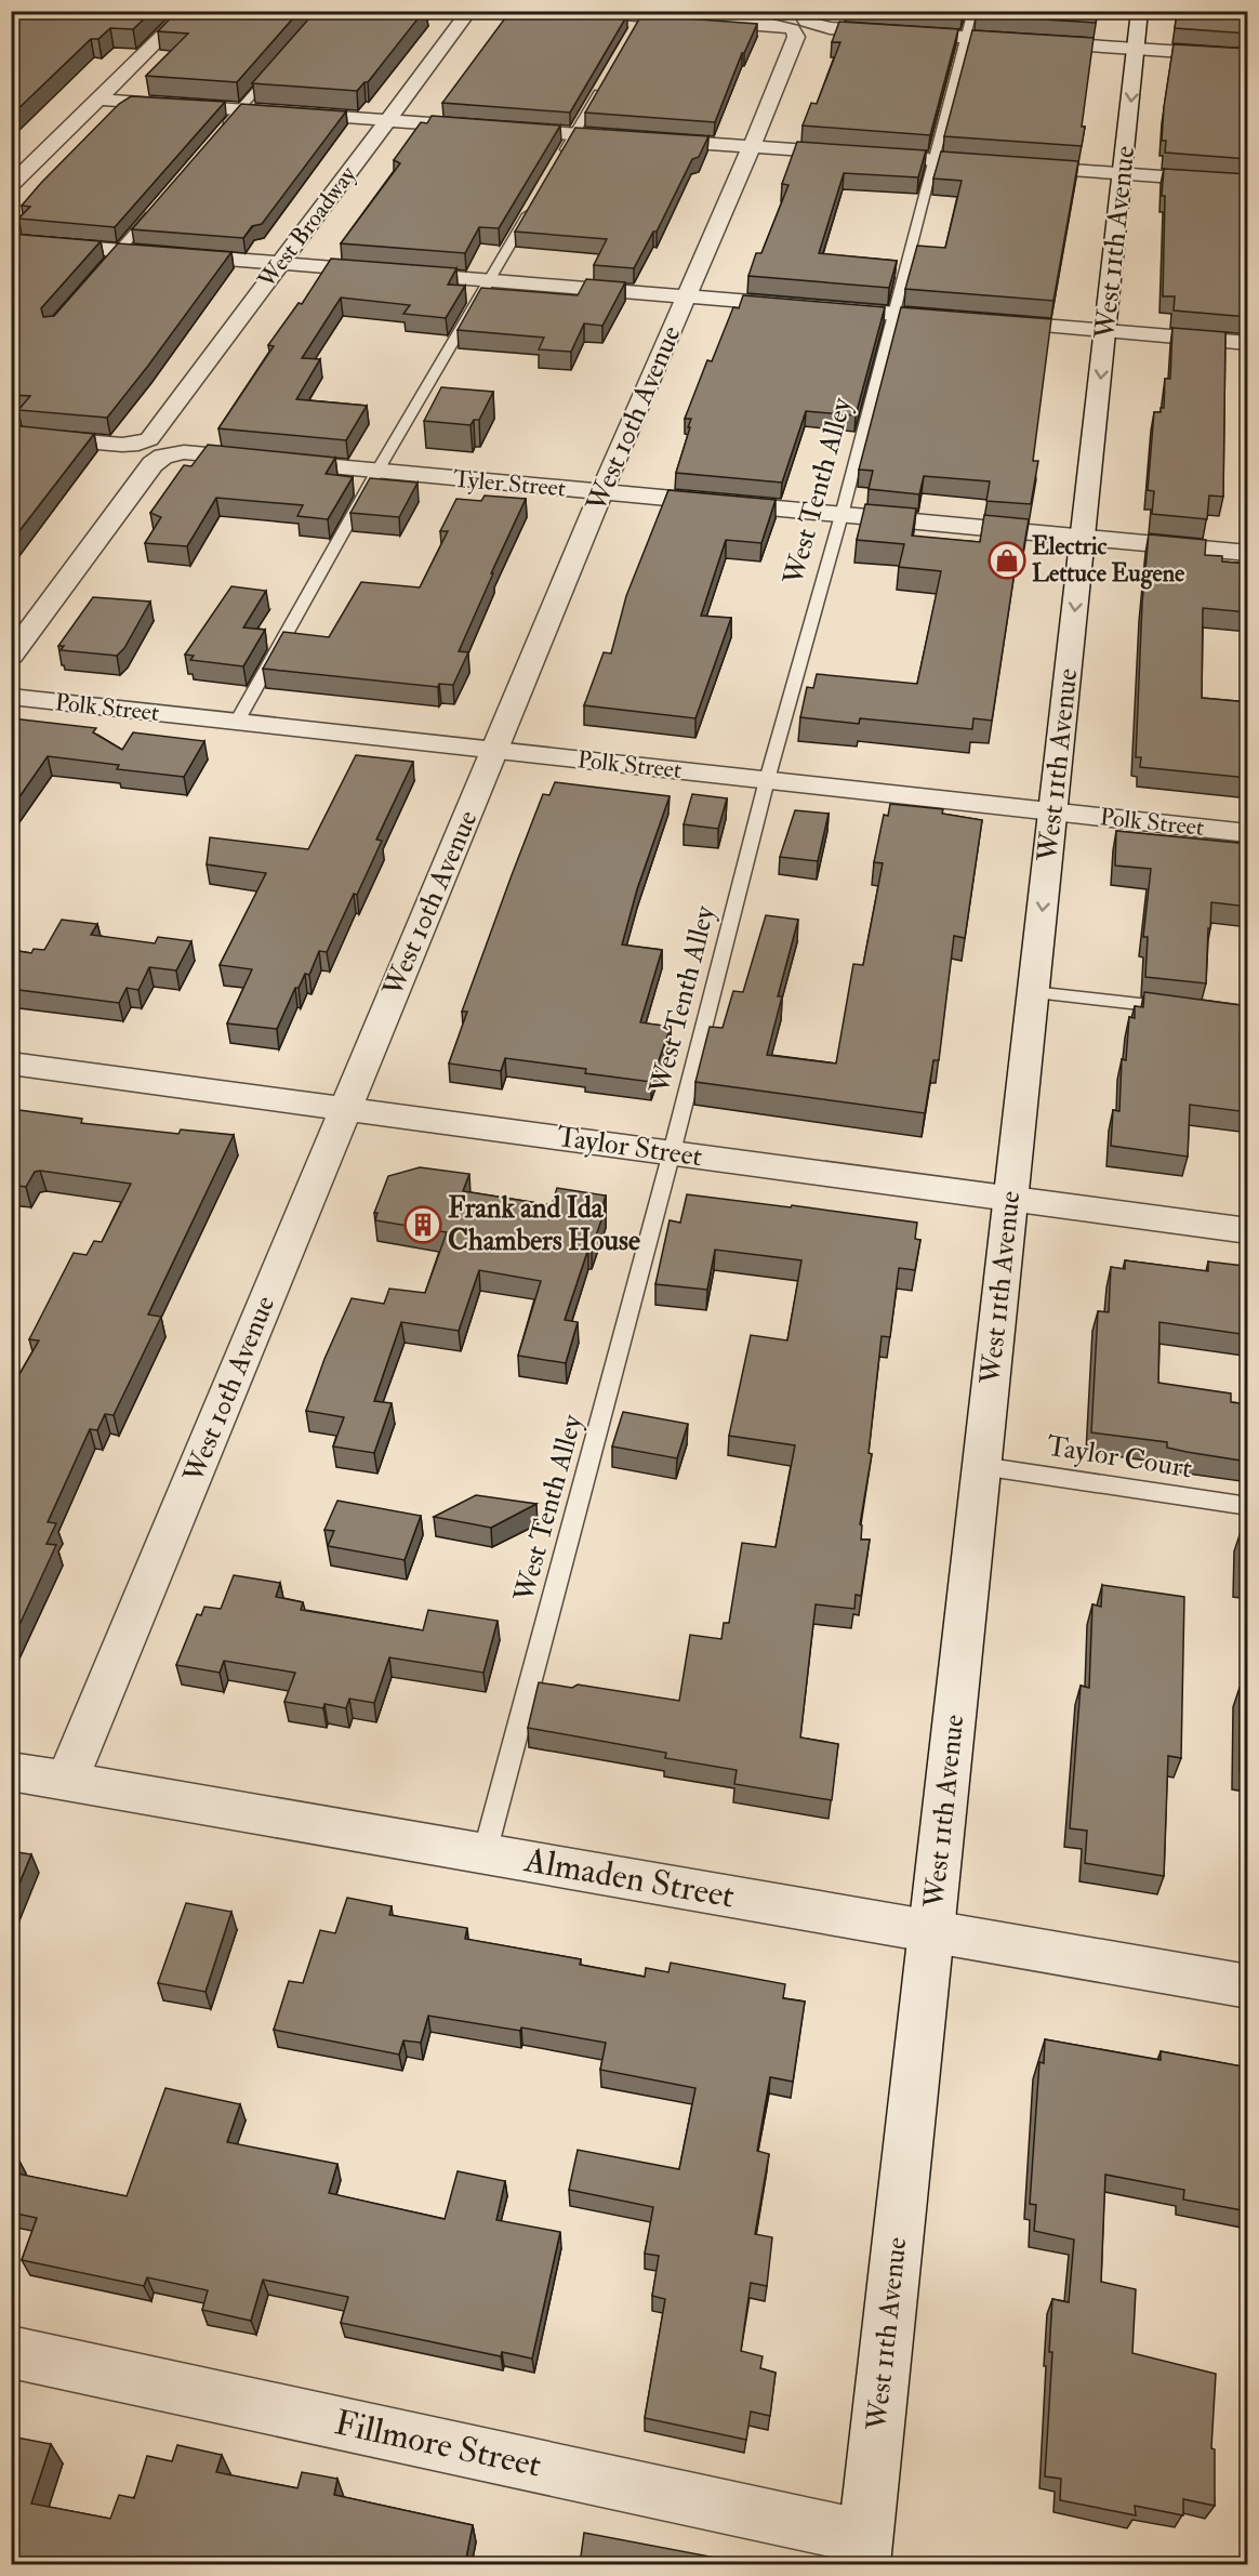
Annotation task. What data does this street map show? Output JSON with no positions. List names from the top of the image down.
{
  "streets": {
    "street": [
      "West Broadway",
      "West 11th Avenue",
      "West 10th Avenue",
      "Tyler Street",
      "Polk Street",
      "Taylor Street",
      "Almaden Street",
      "Fillmore Street"
    ],
    "lane": ["West Tenth Alley", "Taylor Court"]
  },
  "crossings": [
    ["West Broadway", "Tyler Street"],
    ["West 11th Avenue", "Tyler Street"],
    ["West 11th Avenue", "Polk Street"],
    ["West 11th Avenue", "Taylor Street"],
    ["West 11th Avenue", "Taylor Court"],
    ["West 11th Avenue", "Almaden Street"],
    ["West 11th Avenue", "Fillmore Street"],
    ["West 10th Avenue", "Tyler Street"],
    ["West 10th Avenue", "Polk Street"],
    ["West 10th Avenue", "Taylor Street"],
    ["West 10th Avenue", "Almaden Street"],
    ["Tyler Street", "West Tenth Alley"],
    ["West Tenth Alley", "Polk Street"],
    ["West Tenth Alley", "Taylor Street"],
    ["West Tenth Alley", "Almaden Street"]
  ],
  "places": {
    "shop": ["Electric Lettuce Eugene"],
    "building": ["Frank and Ida Chambers House"]
  }
}
